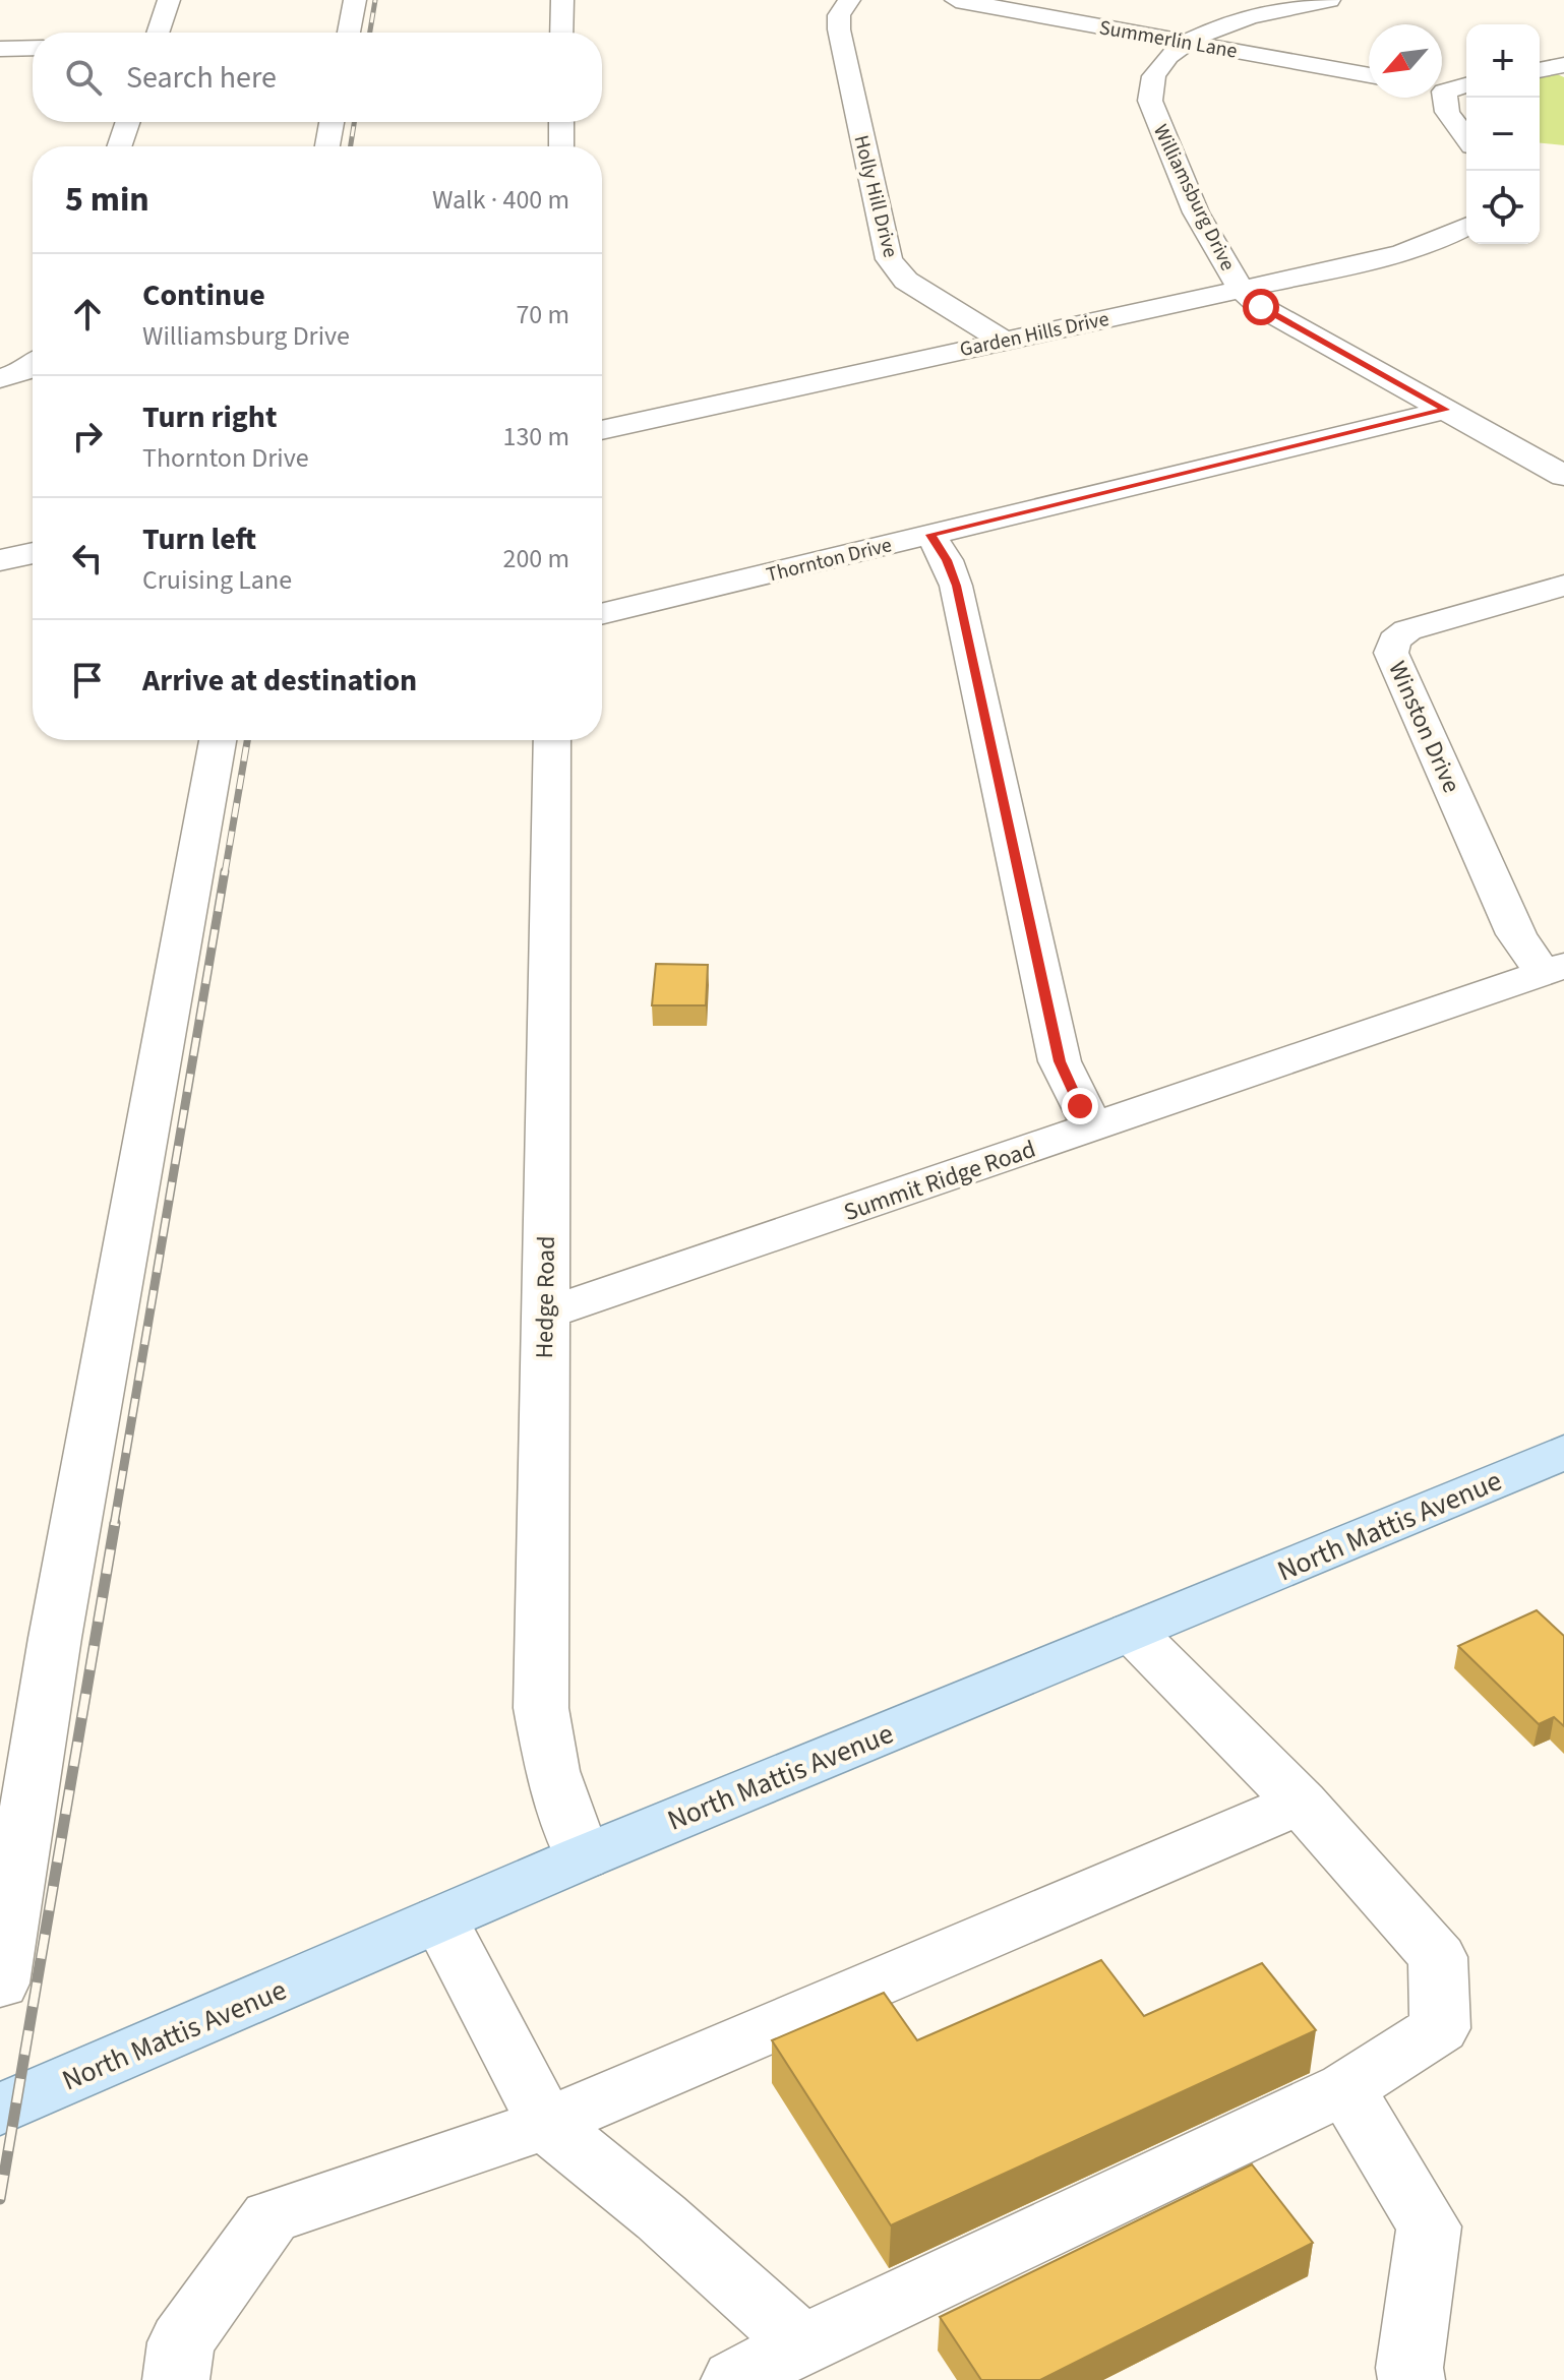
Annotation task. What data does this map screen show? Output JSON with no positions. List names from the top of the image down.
{
  "streets": {
    "main road": ["North Mattis Avenue"],
    "street": [
      "Summerlin Lane",
      "Holly Hill Drive",
      "Williamsburg Drive",
      "Garden Hills Drive",
      "Thornton Drive",
      "Winston Drive",
      "Summit Ridge Road",
      "Hedge Road"
    ]
  },
  "crossings": [
    ["Summerlin Lane", "Williamsburg Drive"],
    ["Holly Hill Drive", "Garden Hills Drive"],
    ["Williamsburg Drive", "Garden Hills Drive"],
    ["Williamsburg Drive", "Thornton Drive"],
    ["Winston Drive", "Summit Ridge Road"],
    ["Summit Ridge Road", "Hedge Road"],
    ["Hedge Road", "North Mattis Avenue"]
  ],
  "north": "bottom left",
  "page": {
    "map_buttons": ["+", "−"],
    "search": "Search here",
    "heading": ["5 min", "Walk · 400 m"],
    "list": [
      ["Continue", "Williamsburg Drive", "70 m"],
      ["Turn right", "Thornton Drive", "130 m"],
      ["Turn left", "Cruising Lane", "200 m"],
      "Arrive at destination"
    ]
  }
}
